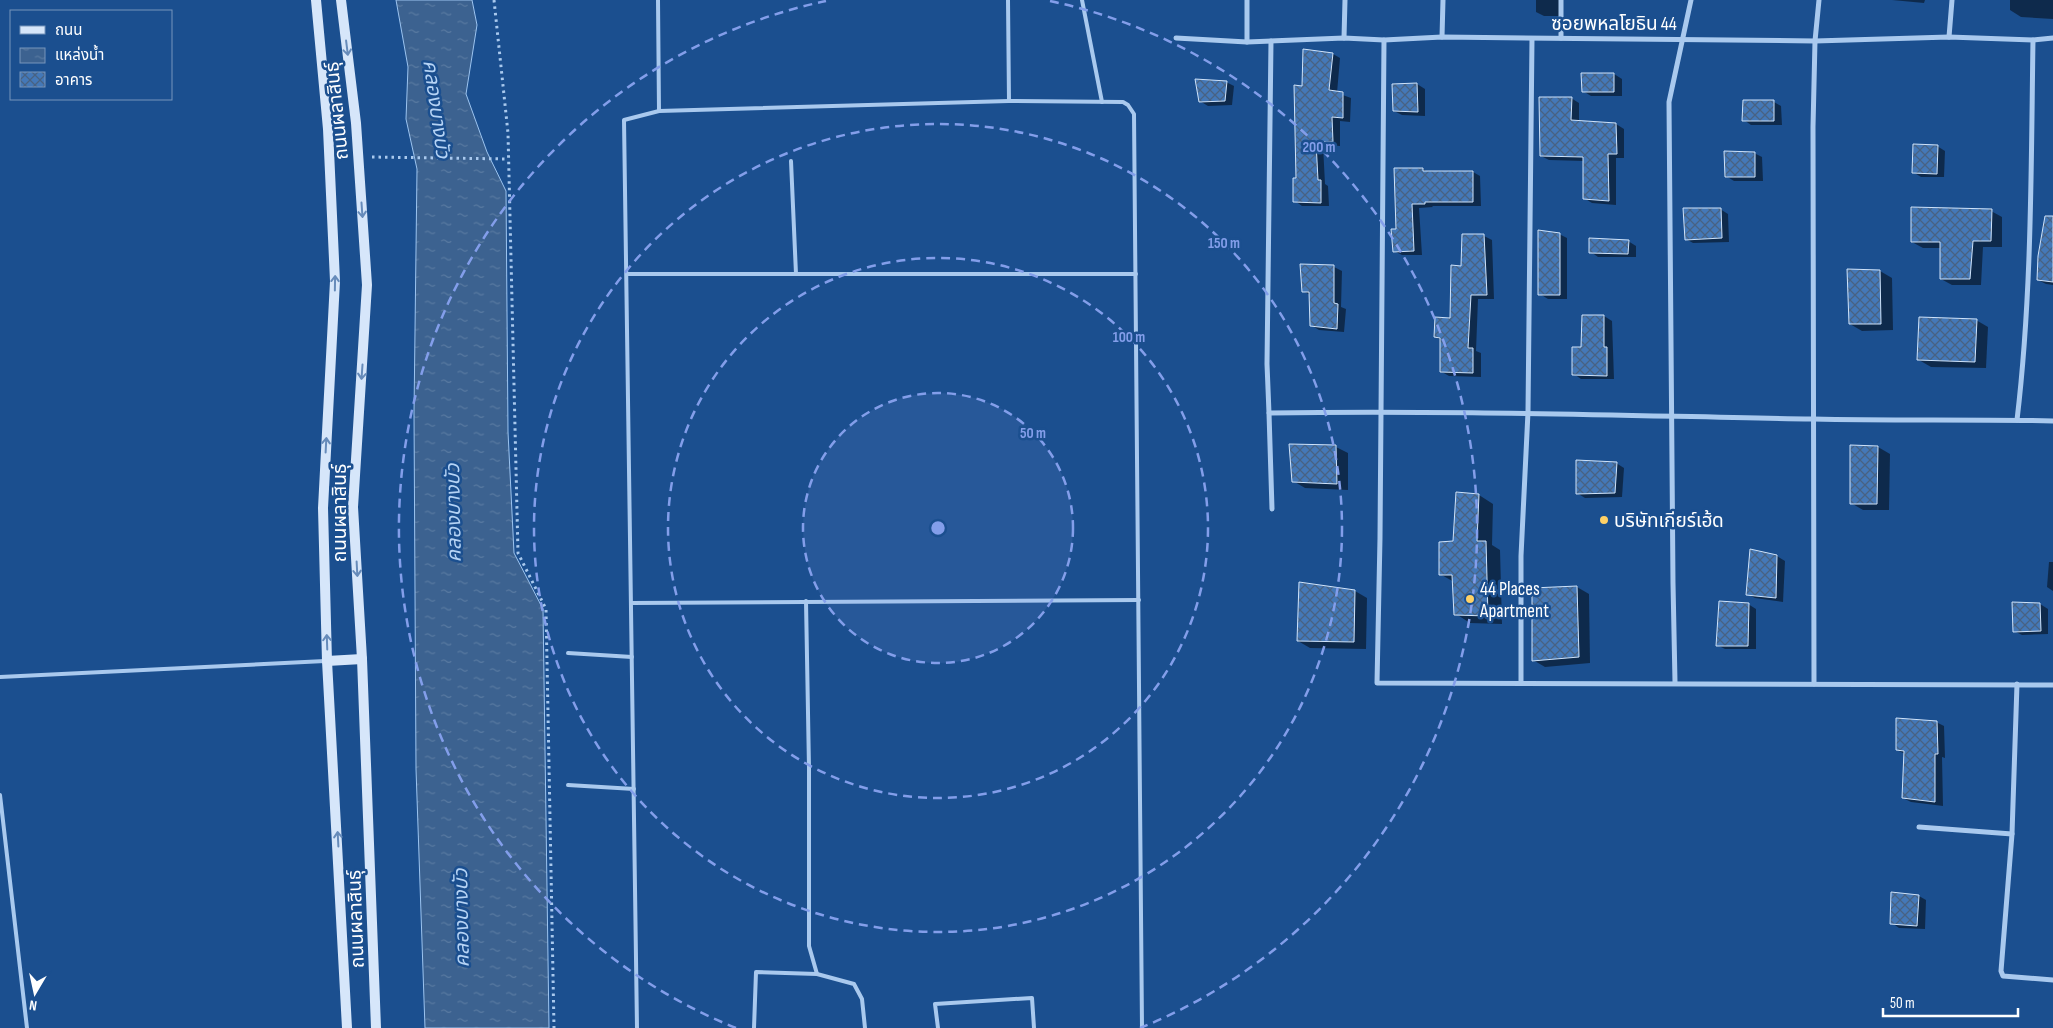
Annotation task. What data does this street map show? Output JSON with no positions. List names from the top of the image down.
{
  "streets": {
    "main road": ["ถนนผลาสินธุ์"],
    "street": ["ซอยพหลโยธิน 44"]
  },
  "water": ["คลองบางบัว"],
  "places": ["บริษัทเกียร์เฮ้ด", "44 Places Apartment"],
  "legend": ["ถนน", "แหล่งน้ำ", "อาคาร"],
  "scale_bar": "50 m",
  "north": "bottom",
  "rings": [
    "200 m",
    "150 m",
    "100 m",
    "50 m"
  ]
}
